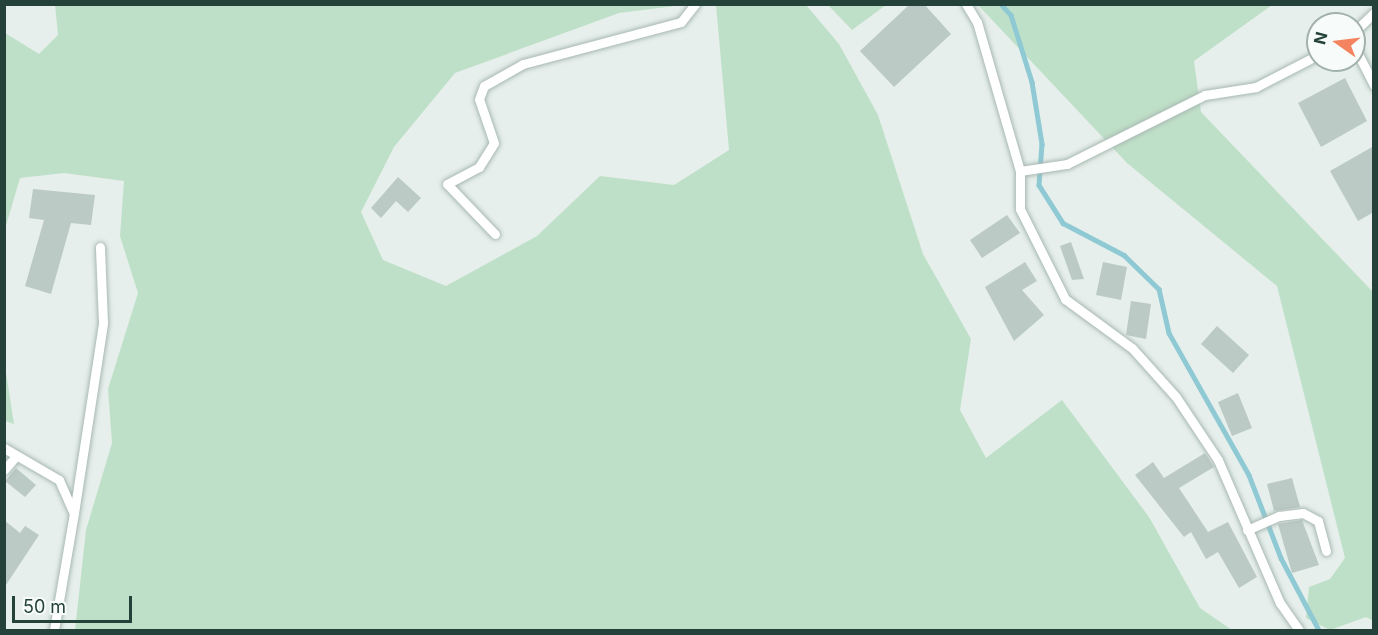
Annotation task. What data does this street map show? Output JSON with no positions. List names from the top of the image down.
{
  "scale_bar": "50 m",
  "north": "left"
}
